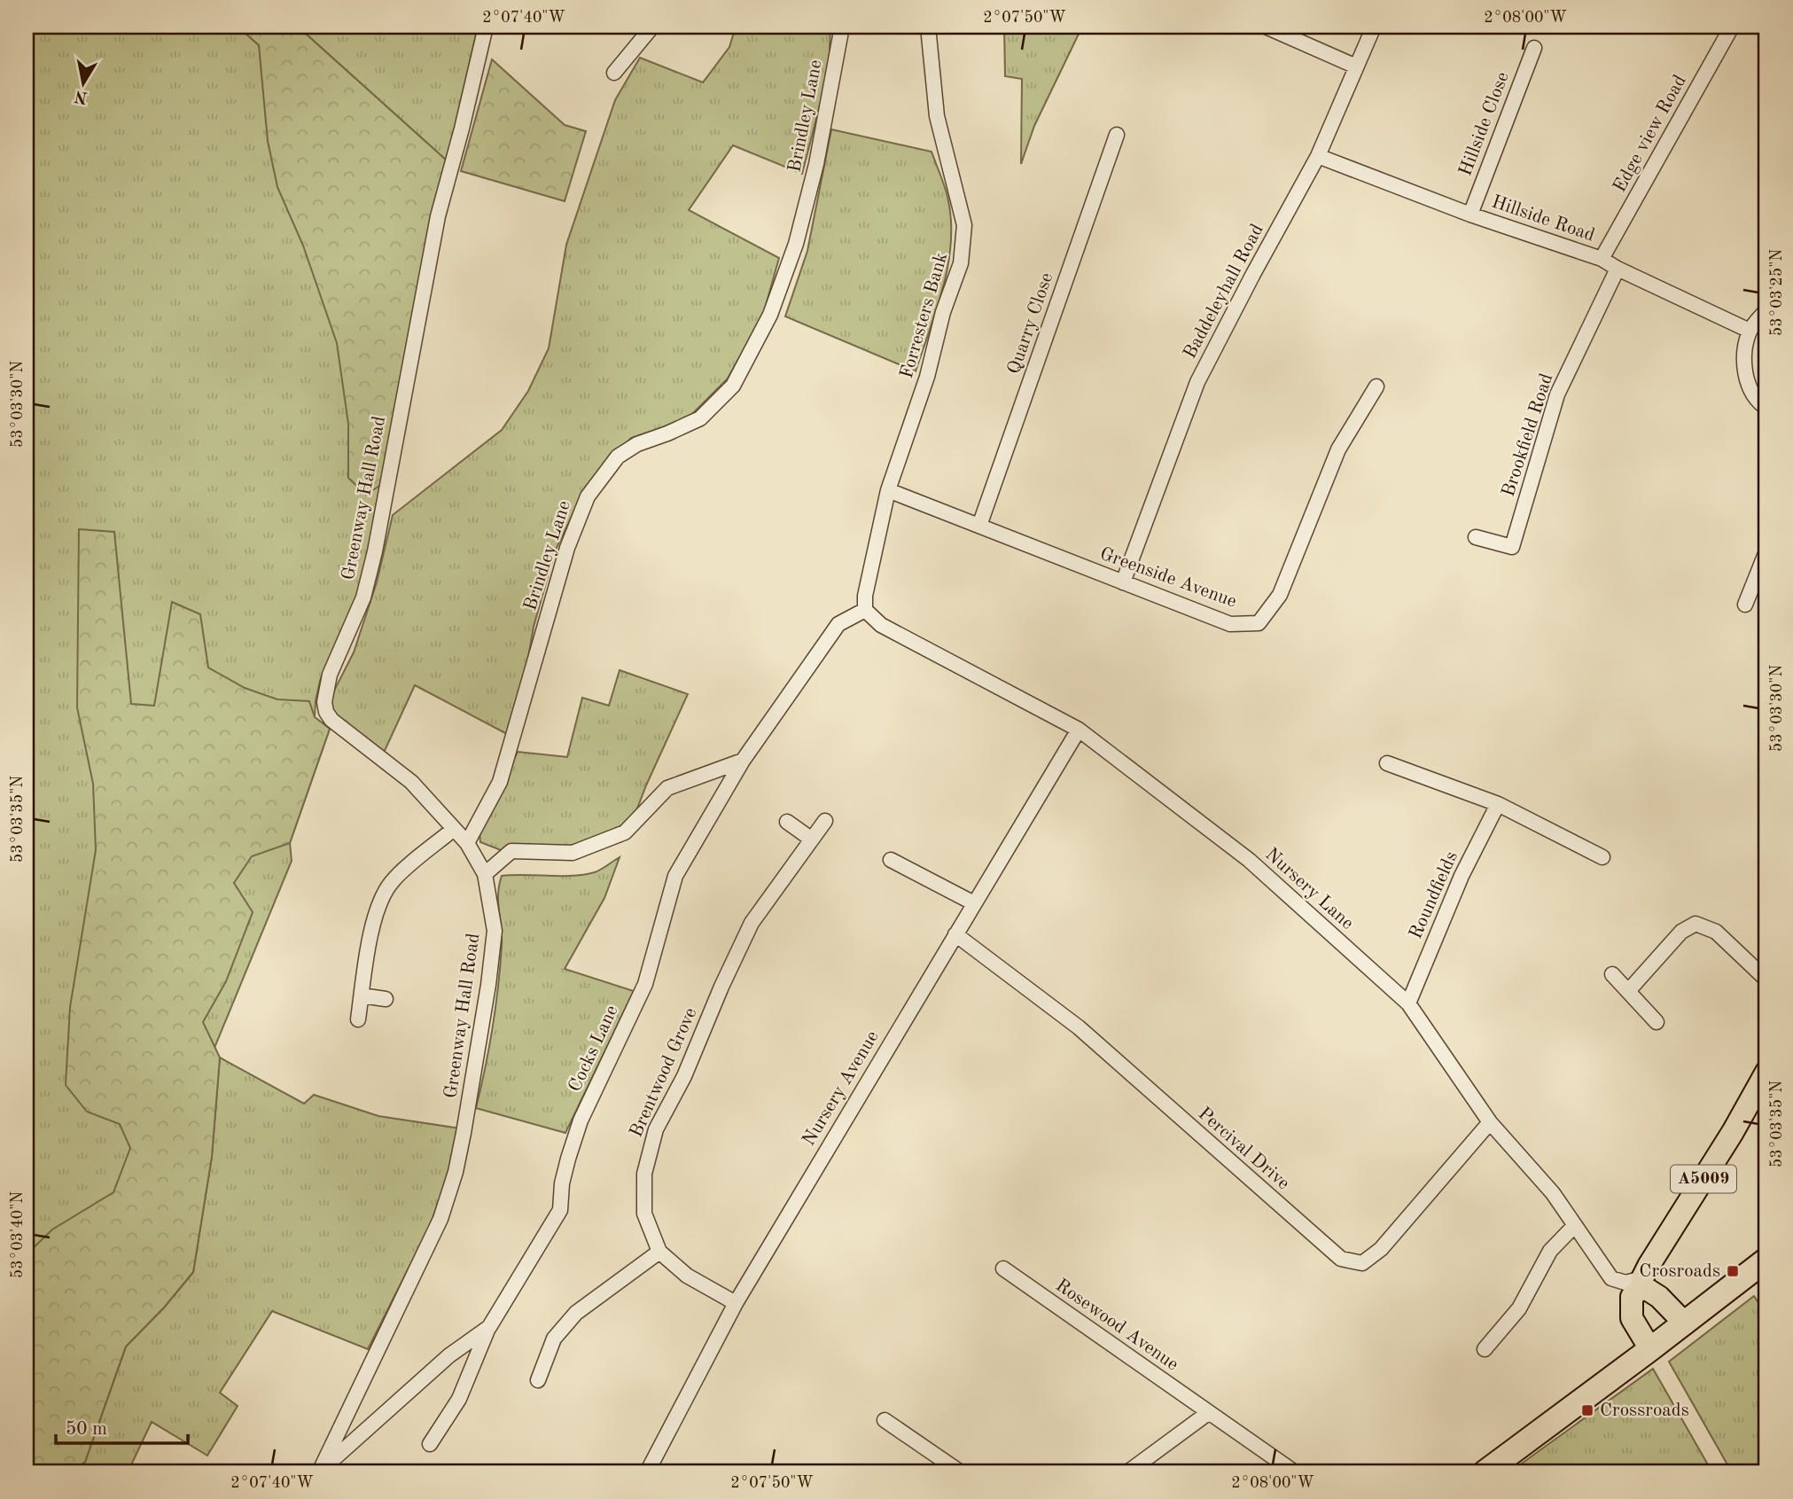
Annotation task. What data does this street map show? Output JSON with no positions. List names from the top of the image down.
{
  "streets": {
    "main road": ["A5009"],
    "street": [
      "Brindley Lane",
      "Hillside Close",
      "Edge view Road",
      "Hillside Road",
      "Baddeleyhall Road",
      "Forresters Bank",
      "Quarry Close",
      "Brookfield Road",
      "Greenway Hall Road",
      "Greenside Avenue",
      "Nursery Lane",
      "Roundfields",
      "Cocks Lane",
      "Brentwood Grove",
      "Nursery Avenue",
      "Percival Drive",
      "Rosewood Avenue"
    ]
  },
  "crossings": [
    ["Brindley Lane", "Greenway Hall Road"],
    ["Hillside Close", "Hillside Road"],
    ["Edge view Road", "Hillside Road"],
    ["Hillside Road", "Baddeleyhall Road"],
    ["Hillside Road", "Brookfield Road"],
    ["Baddeleyhall Road", "Greenside Avenue"],
    ["Forresters Bank", "Greenside Avenue"],
    ["Forresters Bank", "Nursery Lane"],
    ["Forresters Bank", "Cocks Lane"],
    ["Quarry Close", "Greenside Avenue"],
    ["Greenway Hall Road", "Cocks Lane"],
    ["Nursery Lane", "Roundfields"],
    ["Nursery Lane", "Cocks Lane"],
    ["Nursery Lane", "Nursery Avenue"],
    ["Nursery Lane", "Percival Drive"],
    ["Nursery Lane", "A5009"],
    ["Brentwood Grove", "Nursery Avenue"],
    ["Nursery Avenue", "Percival Drive"]
  ],
  "places": {
    "transit": ["Crosroads", "Crossroads"]
  },
  "scale_bar": "50 m",
  "north": "bottom",
  "coordinates": [
    "2°07'40\"W",
    "2°07'50\"W",
    "2°08'00\"W",
    "53°03'25\"N",
    "53°03'30\"N",
    "53°03'35\"N",
    "53°03'40\"N"
  ]
}
